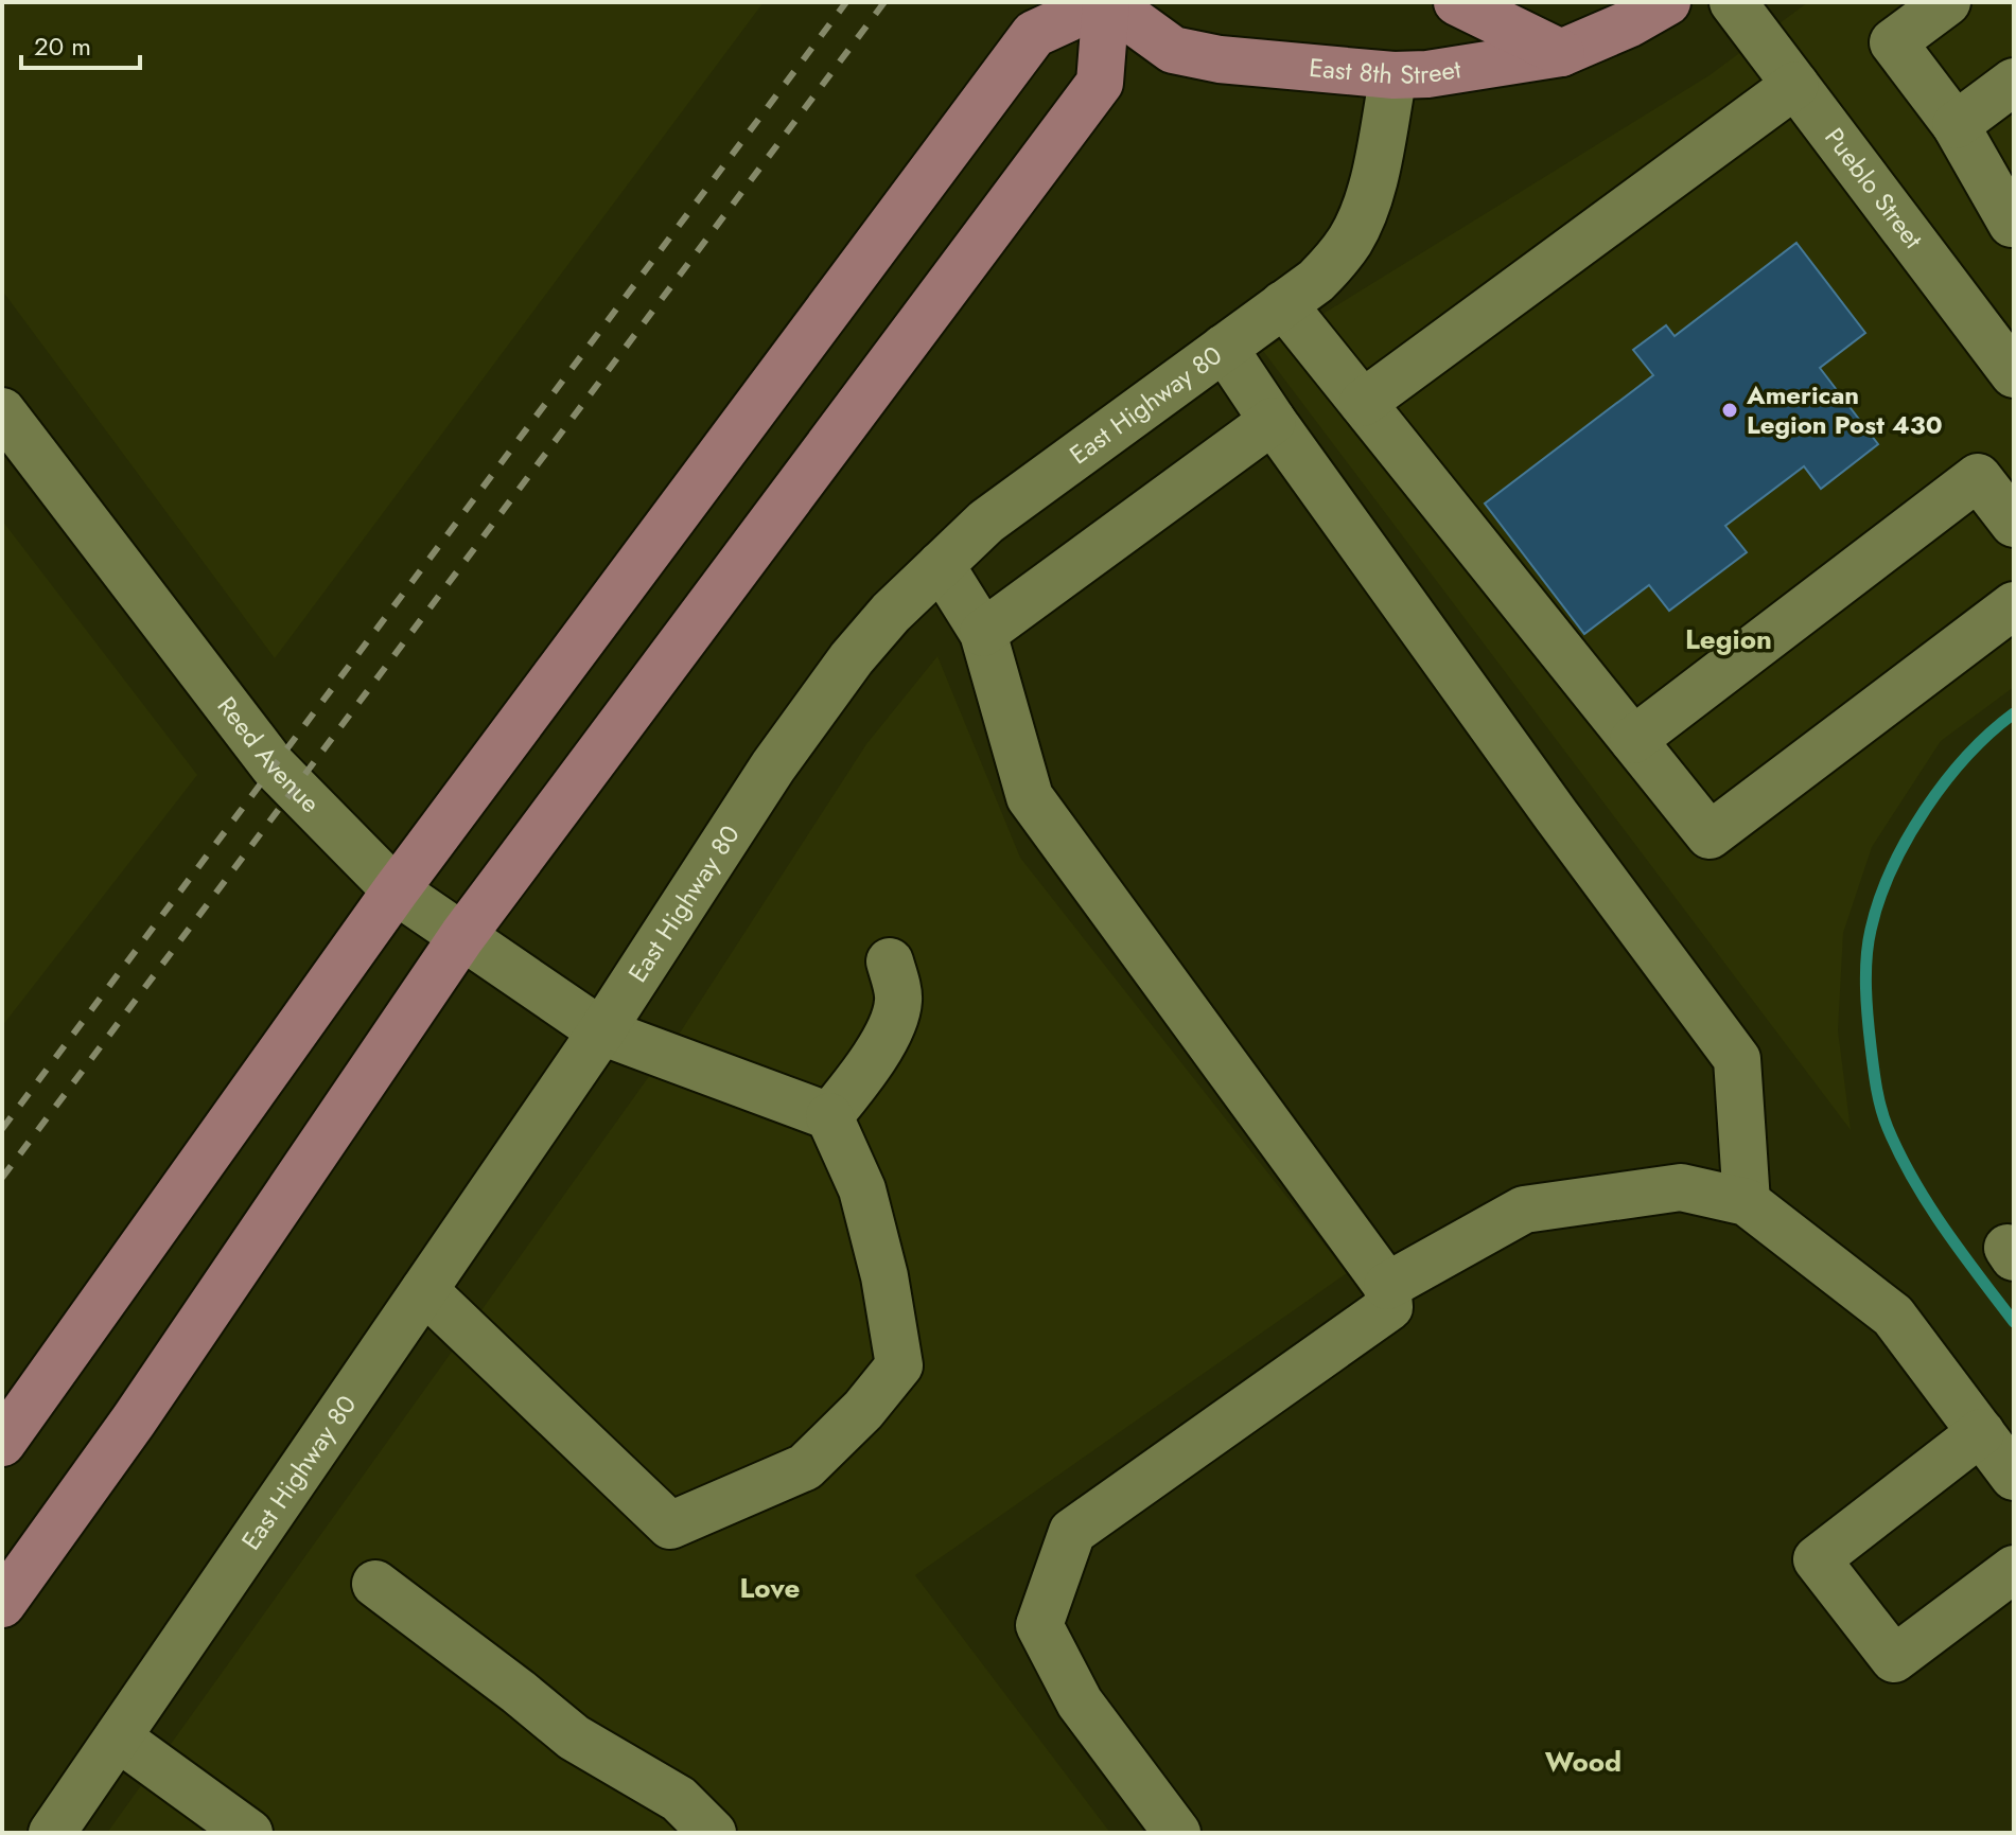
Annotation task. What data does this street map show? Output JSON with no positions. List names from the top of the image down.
{
  "streets": {
    "main road": ["East 8th Street"],
    "street": ["Pueblo Street", "East Highway 80", "Reed Avenue"]
  },
  "crossings": [
    ["East 8th Street", "East Highway 80"],
    ["East Highway 80", "Reed Avenue"]
  ],
  "districts": ["Legion", "Love", "Wood"],
  "places": ["American Legion Post 430"],
  "scale_bar": "20 m"
}
